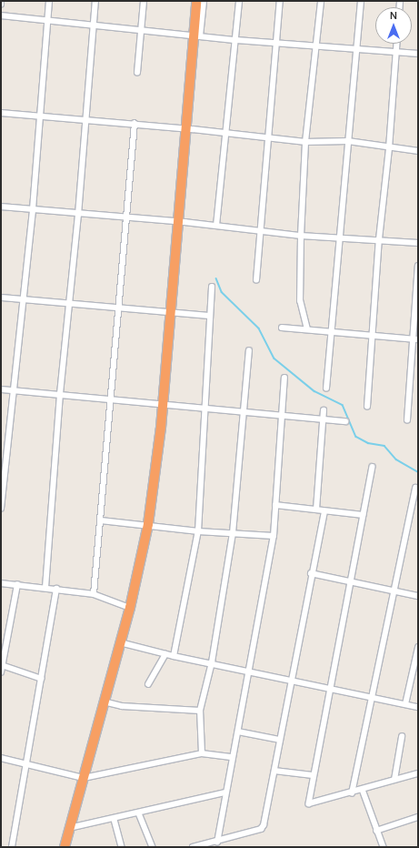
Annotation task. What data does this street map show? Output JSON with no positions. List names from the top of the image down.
{
  "north": "top"
}
